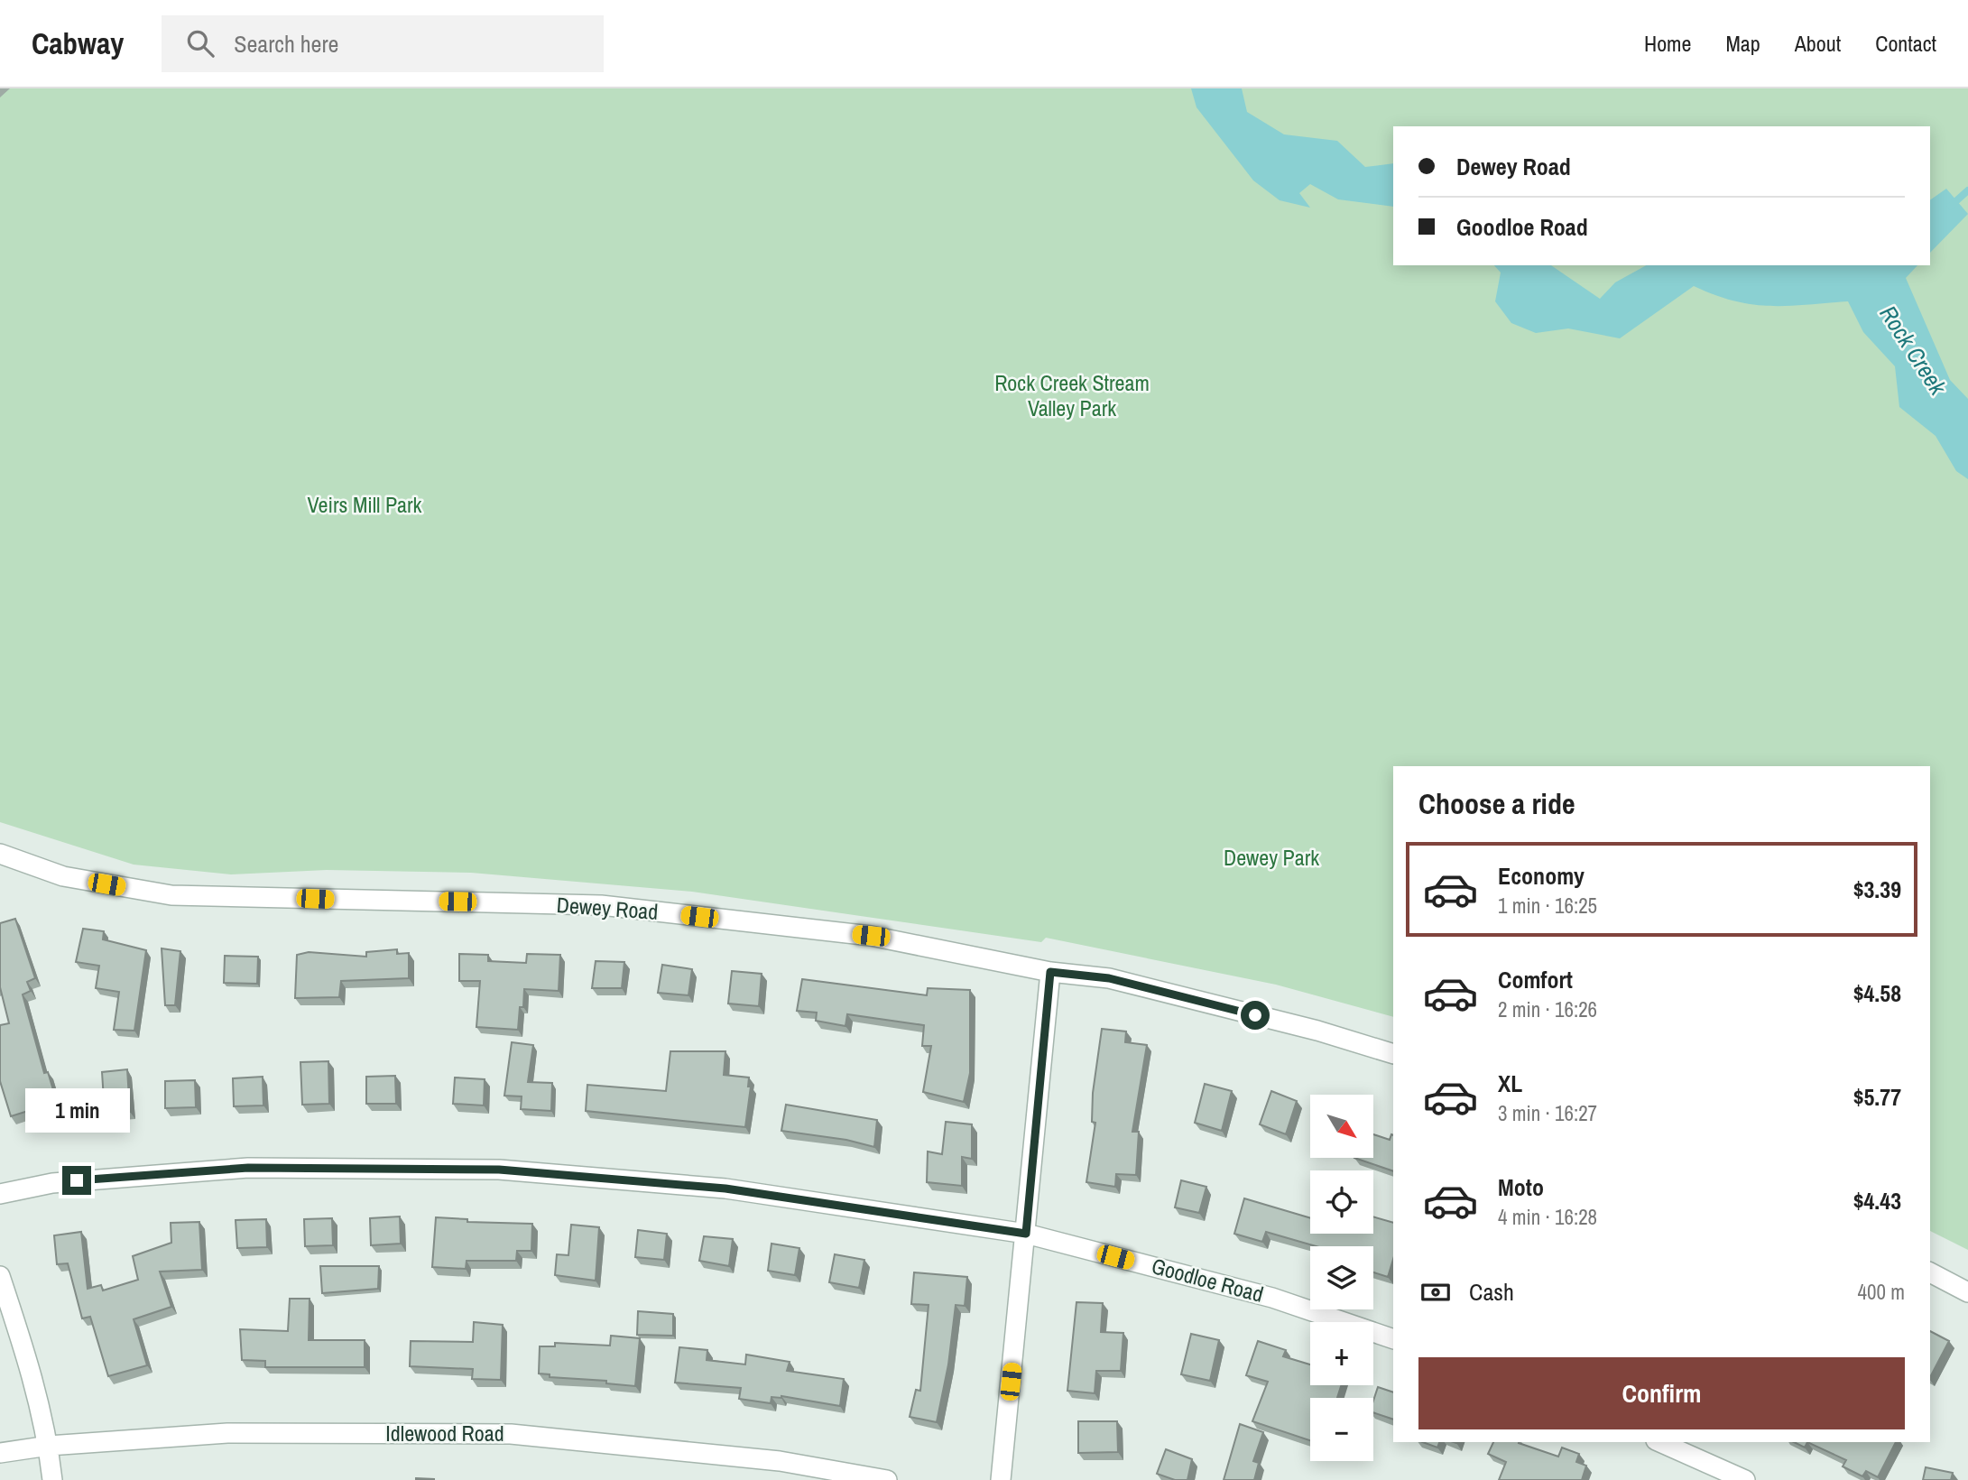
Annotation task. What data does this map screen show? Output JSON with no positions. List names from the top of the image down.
{
  "streets": {
    "street": ["Dewey Road", "Goodloe Road", "Idlewood Road"]
  },
  "water": ["Rock Creek"],
  "parks": ["Rock Creek Stream Valley Park", "Veirs Mill Park", "Dewey Park"],
  "north": "bottom right",
  "page": {
    "header": "Cabway",
    "search": "Search here",
    "nav": [
      "Home",
      "Map",
      "About",
      "Contact"
    ],
    "banner": ["Dewey Road", "Goodloe Road"],
    "heading": "Choose a ride",
    "list": [
      {
        "name": "Economy",
        "note": "1 min · 16:25",
        "value": "$3.39"
      },
      {
        "name": "Comfort",
        "note": "2 min · 16:26",
        "value": "$4.58"
      },
      {
        "name": "XL",
        "note": "3 min · 16:27",
        "value": "$5.77"
      },
      {
        "name": "Moto",
        "note": "4 min · 16:28",
        "value": "$4.43"
      }
    ],
    "bubble": "1 min",
    "map_buttons": ["+", "−"],
    "pay": ["Cash", "400 m"],
    "buttons": "Confirm"
  }
}
